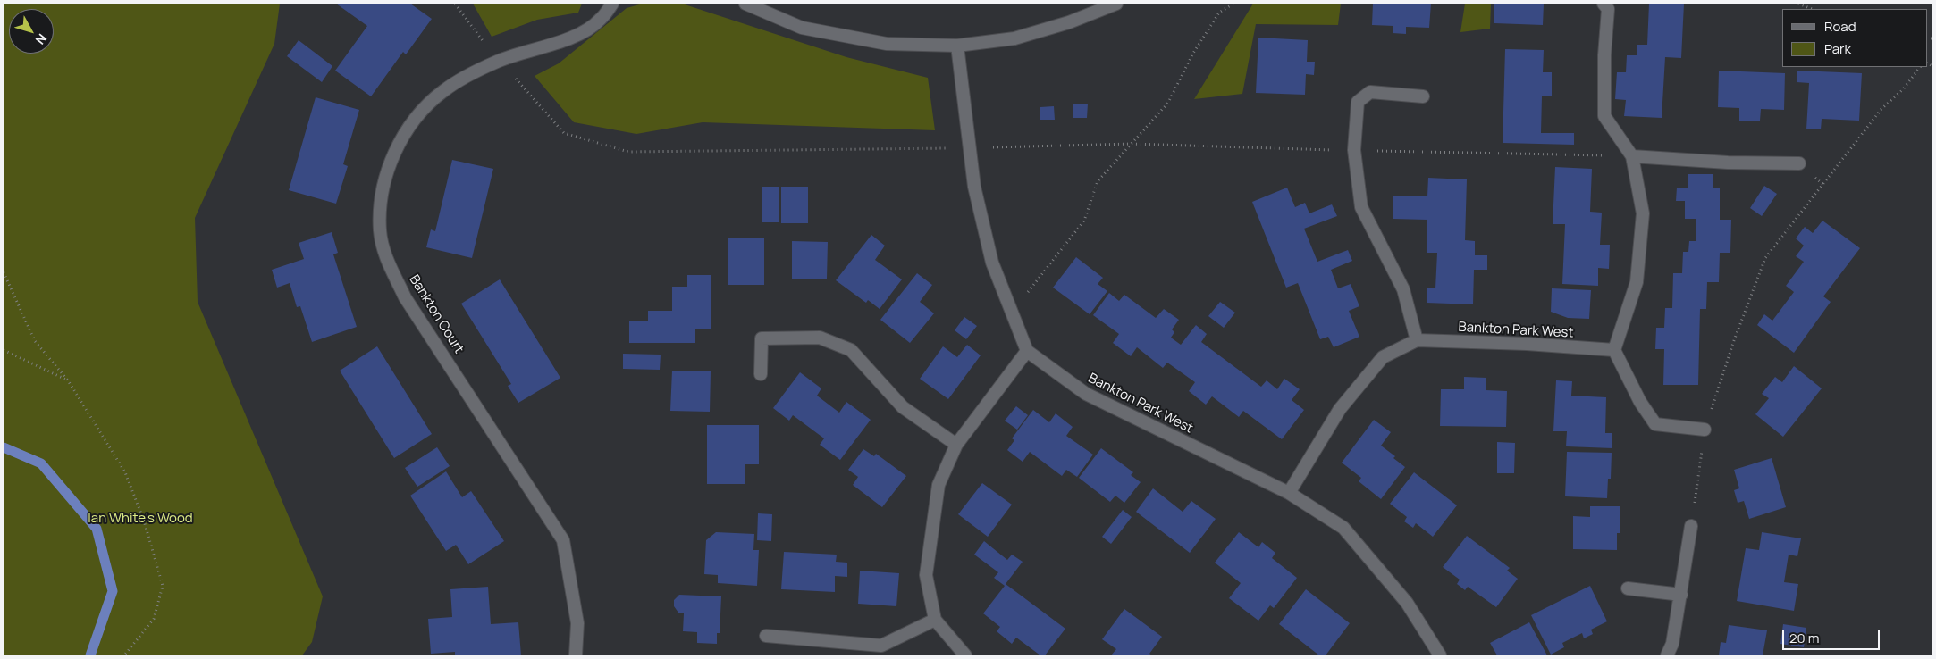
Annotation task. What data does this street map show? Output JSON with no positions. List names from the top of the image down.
{
  "streets": {
    "street": ["Bankton Court", "Bankton Park West"]
  },
  "parks": ["Ian White's Wood"],
  "legend": ["Road", "Park"],
  "scale_bar": "20 m",
  "north": "bottom right"
}
